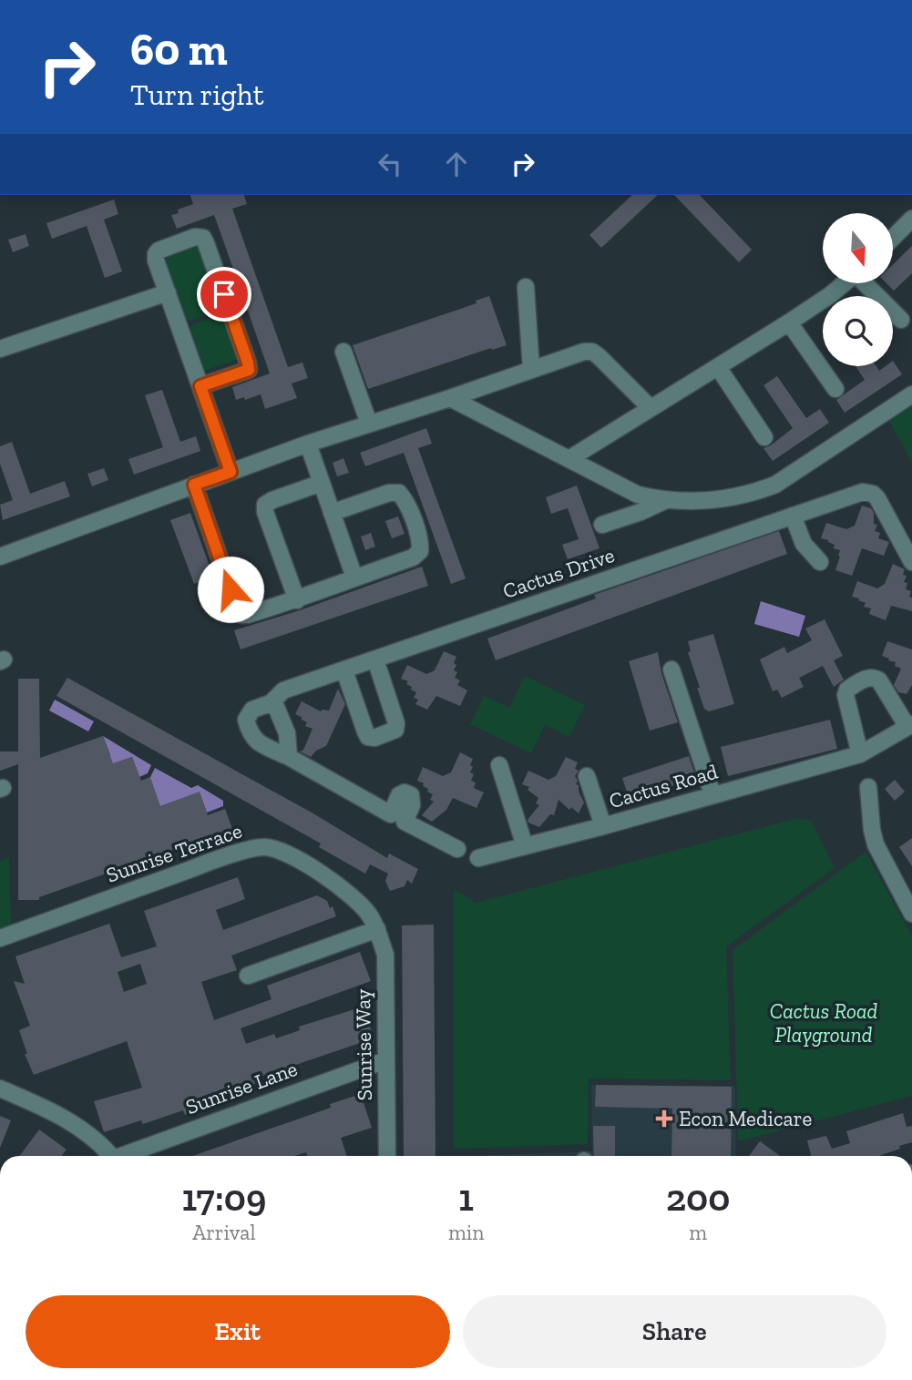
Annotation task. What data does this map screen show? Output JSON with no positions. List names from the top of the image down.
{
  "streets": {
    "street": [
      "Cactus Drive",
      "Cactus Road",
      "Sunrise Terrace",
      "Sunrise Way",
      "Sunrise Lane"
    ]
  },
  "crossings": [
    ["Sunrise Terrace", "Sunrise Way"],
    ["Sunrise Way", "Sunrise Lane"]
  ],
  "parks": ["Cactus Road Playground"],
  "places": {
    "health": ["Econ Medicare"]
  },
  "north": "bottom",
  "page": {
    "turn": ["60 m", "Turn right"],
    "eta": [
      "17:09",
      "Arrival",
      "1",
      "min",
      "200",
      "m"
    ],
    "buttons": ["Exit", "Share"]
  }
}
